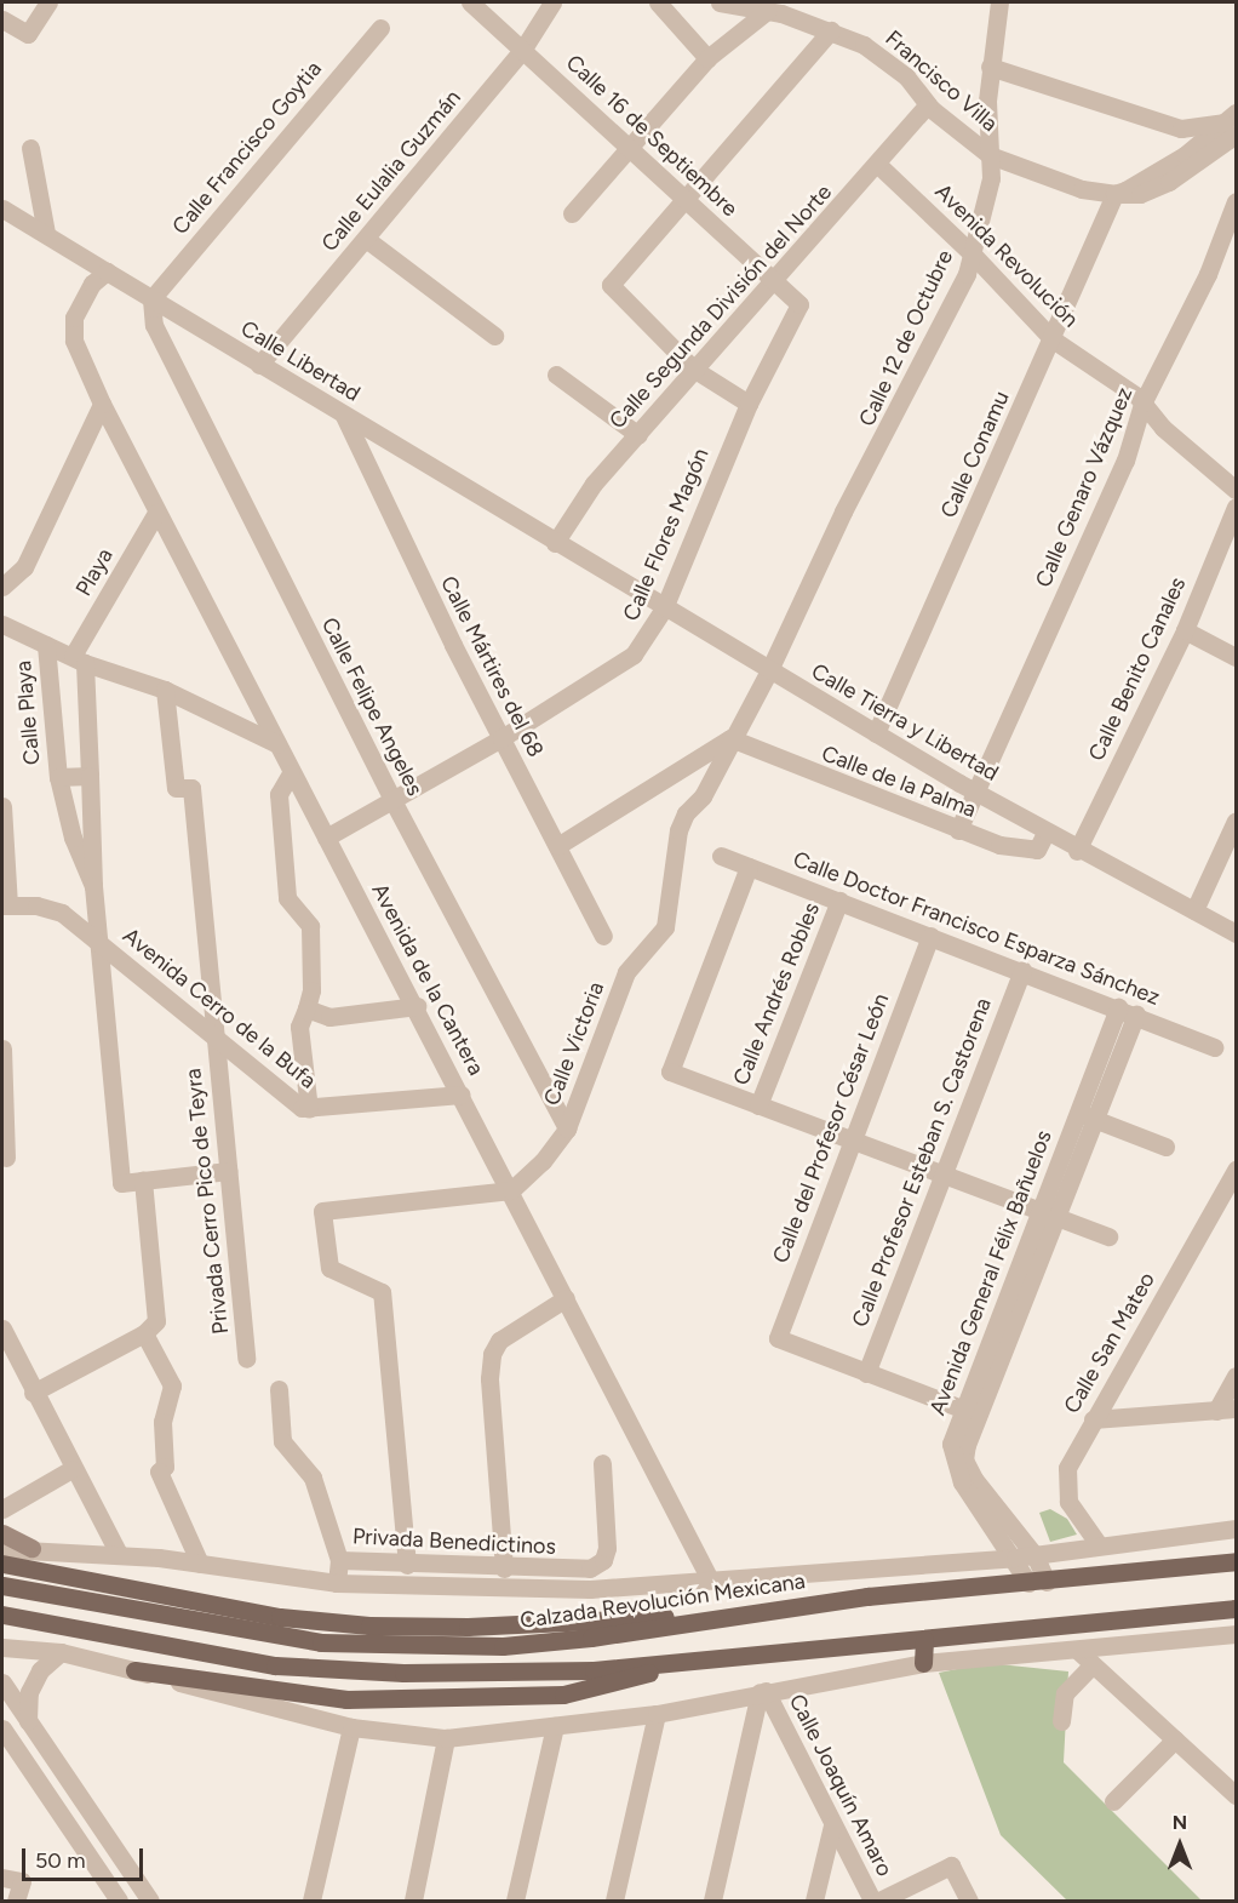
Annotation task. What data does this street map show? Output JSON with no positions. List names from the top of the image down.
{
  "streets": {
    "main road": ["Calzada Revolución Mexicana"],
    "street": [
      "Francisco Villa",
      "Calle 16 de Septiembre",
      "Calle Francisco Goytia",
      "Calle Eulalia Guzmán",
      "Avenida Revolución",
      "Calle Segunda División del Norte",
      "Calle 12 de Octubre",
      "Calle Libertad",
      "Calle Conamu",
      "Calle Genaro Vázquez",
      "Calle Flores Magón",
      "Playa",
      "Calle Mártires del 68",
      "Calle Benito Canales",
      "Calle Felipe Angeles",
      "Calle Playa",
      "Calle Tierra y Libertad",
      "Calle de la Palma",
      "Calle Doctor Francisco Esparza Sánchez",
      "Avenida de la Cantera",
      "Calle Andrés Robles",
      "Avenida Cerro de la Bufa",
      "Calle Victoria",
      "Calle del Profesor César León",
      "Calle Profesor Esteban S. Castorena",
      "Privada Cerro Pico de Teyra",
      "Avenida General Félix Bañuelos",
      "Calle San Mateo",
      "Privada Benedictinos",
      "Calle Joaquín Amaro"
    ]
  },
  "crossings": [
    ["Francisco Villa", "Calle Segunda División del Norte"],
    ["Francisco Villa", "Calle 12 de Octubre"],
    ["Francisco Villa", "Calle Conamu"],
    ["Calle 16 de Septiembre", "Calle Eulalia Guzmán"],
    ["Calle 16 de Septiembre", "Calle Segunda División del Norte"],
    ["Calle 16 de Septiembre", "Calle Flores Magón"],
    ["Calle Francisco Goytia", "Calle Libertad"],
    ["Calle Francisco Goytia", "Calle Felipe Angeles"],
    ["Calle Eulalia Guzmán", "Calle Libertad"],
    ["Avenida Revolución", "Calle Segunda División del Norte"],
    ["Avenida Revolución", "Calle 12 de Octubre"],
    ["Avenida Revolución", "Calle Conamu"],
    ["Avenida Revolución", "Calle Genaro Vázquez"],
    ["Calle Segunda División del Norte", "Calle Libertad"],
    ["Calle Segunda División del Norte", "Calle Tierra y Libertad"],
    ["Calle 12 de Octubre", "Calle Tierra y Libertad"],
    ["Calle 12 de Octubre", "Calle Victoria"],
    ["Calle Libertad", "Calle Mártires del 68"],
    ["Calle Libertad", "Calle Felipe Angeles"],
    ["Calle Libertad", "Calle Tierra y Libertad"],
    ["Calle Libertad", "Avenida de la Cantera"],
    ["Calle Conamu", "Calle Tierra y Libertad"],
    ["Calle Genaro Vázquez", "Calle Tierra y Libertad"],
    ["Calle Genaro Vázquez", "Calle de la Palma"],
    ["Calle Flores Magón", "Calle Mártires del 68"],
    ["Calle Flores Magón", "Calle Felipe Angeles"],
    ["Calle Flores Magón", "Calle Tierra y Libertad"],
    ["Calle Flores Magón", "Avenida de la Cantera"],
    ["Playa", "Avenida de la Cantera"],
    ["Calle Benito Canales", "Calle Tierra y Libertad"],
    ["Calle Felipe Angeles", "Calle Victoria"],
    ["Calle Tierra y Libertad", "Calle de la Palma"],
    ["Calle Tierra y Libertad", "Calle Victoria"],
    ["Calle de la Palma", "Calle Victoria"],
    ["Calle Doctor Francisco Esparza Sánchez", "Calle Andrés Robles"],
    ["Calle Doctor Francisco Esparza Sánchez", "Calle del Profesor César León"],
    ["Calle Doctor Francisco Esparza Sánchez", "Calle Profesor Esteban S. Castorena"],
    ["Calle Doctor Francisco Esparza Sánchez", "Avenida General Félix Bañuelos"],
    ["Avenida de la Cantera", "Avenida Cerro de la Bufa"],
    ["Avenida de la Cantera", "Calle Victoria"],
    ["Avenida de la Cantera", "Calzada Revolución Mexicana"],
    ["Avenida Cerro de la Bufa", "Privada Cerro Pico de Teyra"],
    ["Calle del Profesor César León", "Calle Profesor Esteban S. Castorena"],
    ["Calle San Mateo", "Calzada Revolución Mexicana"],
    ["Privada Benedictinos", "Calzada Revolución Mexicana"]
  ],
  "scale_bar": "50 m",
  "north": "top"
}
